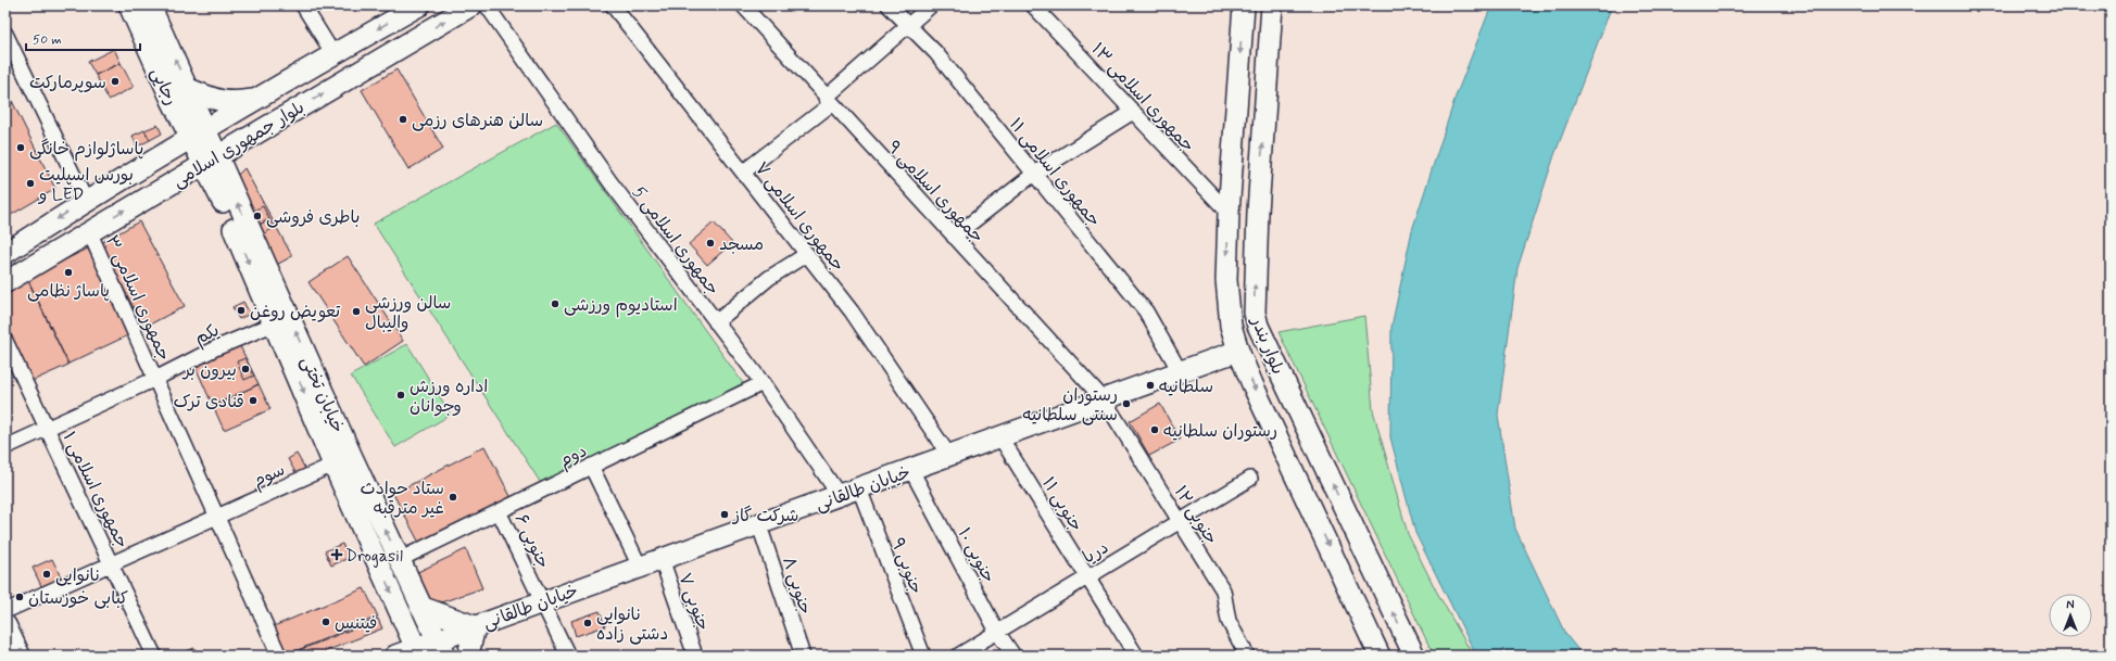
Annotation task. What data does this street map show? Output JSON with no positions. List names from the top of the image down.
{
  "streets": {
    "main road": [
      "رجایی",
      "بلوار جمهوری اسلامی",
      "بلوار بندر",
      "خیابان تختی",
      "خیابان طالقانی"
    ],
    "street": [
      "جمهوری اسلامی ۱۳",
      "جمهوری اسلامی ۱۱",
      "جمهوری اسلامی ۹",
      "جمهوری اسلامی ۷",
      "جمهوری اسلامی 5",
      "جمهوری اسلامی ۳",
      "یکم",
      "دوم",
      "سوم",
      "جمهوری اسلامی ۱",
      "۱۱ جنوبی",
      "۱۲ جنوبی",
      "۶ جنوبی",
      "دریا",
      "۱۰ جنوبی",
      "۹ جنوبی",
      "۸ جنوبی",
      "۷ جنوبی"
    ]
  },
  "crossings": [
    ["رجایی", "بلوار جمهوری اسلامی"],
    ["رجایی", "خیابان تختی"],
    ["جمهوری اسلامی ۱۳", "بلوار بندر"],
    ["بلوار جمهوری اسلامی", "جمهوری اسلامی ۳"],
    ["بلوار جمهوری اسلامی", "خیابان تختی"],
    ["جمهوری اسلامی ۱۱", "خیابان طالقانی"],
    ["جمهوری اسلامی ۹", "خیابان طالقانی"],
    ["جمهوری اسلامی ۹", "۱۲ جنوبی"],
    ["جمهوری اسلامی ۷", "خیابان طالقانی"],
    ["جمهوری اسلامی 5", "دوم"],
    ["جمهوری اسلامی 5", "خیابان طالقانی"],
    ["جمهوری اسلامی ۳", "یکم"],
    ["یکم", "خیابان تختی"],
    ["بلوار بندر", "خیابان طالقانی"],
    ["خیابان تختی", "دوم"],
    ["خیابان تختی", "سوم"],
    ["خیابان تختی", "خیابان طالقانی"],
    ["دوم", "۶ جنوبی"],
    ["سوم", "جمهوری اسلامی ۱"],
    ["خیابان طالقانی", "۱۱ جنوبی"],
    ["خیابان طالقانی", "۱۲ جنوبی"],
    ["خیابان طالقانی", "۶ جنوبی"],
    ["خیابان طالقانی", "۱۰ جنوبی"],
    ["خیابان طالقانی", "۹ جنوبی"],
    ["خیابان طالقانی", "۸ جنوبی"],
    ["خیابان طالقانی", "۷ جنوبی"],
    ["۱۱ جنوبی", "دریا"],
    ["۱۲ جنوبی", "دریا"],
    ["دریا", "۱۰ جنوبی"]
  ],
  "places": {
    "other": [
      "سوپرمارکت",
      "سالن هنرهای رزمی",
      "پاساژلوازم خانگی",
      "بورس اسپلیت و LED",
      "باطری فروشی",
      "مسجد",
      "پاساژ نظامی",
      "استادیوم ورزشی",
      "تعویض روغن",
      "سالن ورزشی والیبال",
      "بیرون بر",
      "سلطانيه",
      "اداره ورزش وجوانان",
      "قنادی ترک",
      "رستوران سنتی سلطانیه",
      "رستوران سلطانیه",
      "ستاد حوادث غیر مترقبه",
      "شرکت گاز",
      "نانوایی",
      "کبابی خوزستان",
      "فیتنس",
      "نانوایی دشتی زاده"
    ],
    "health": ["Drogasil"]
  },
  "scale_bar": "50 m",
  "north": "top"
}
